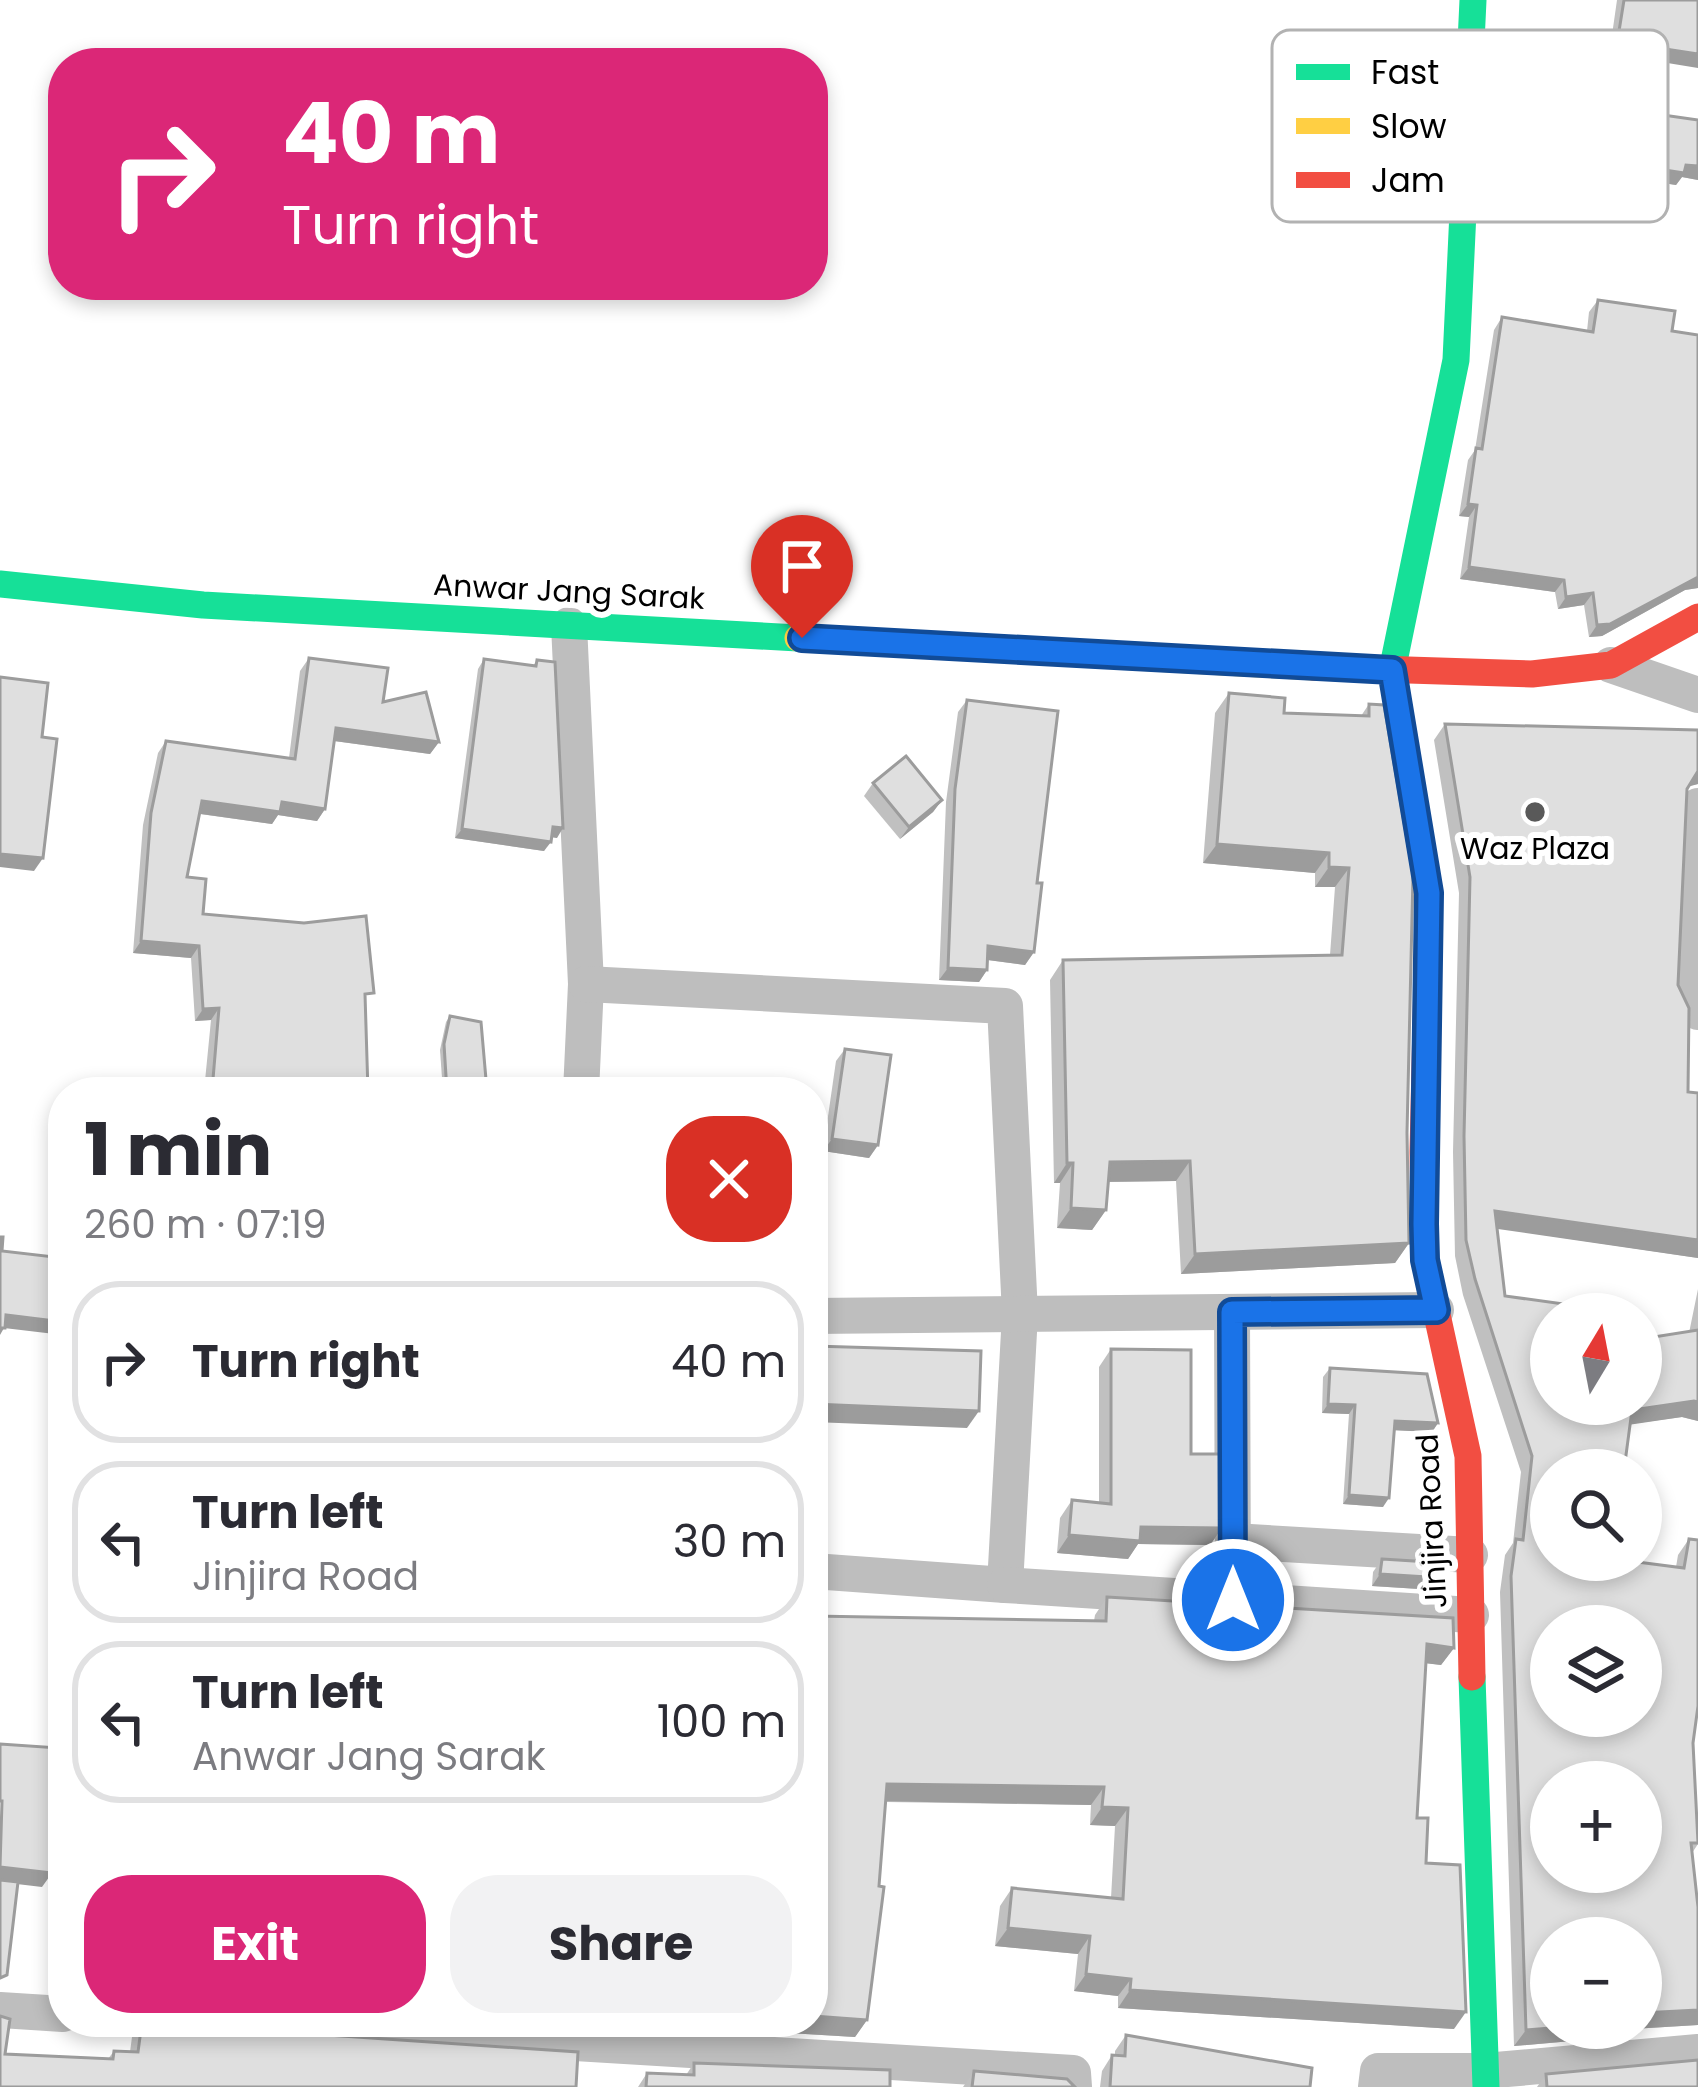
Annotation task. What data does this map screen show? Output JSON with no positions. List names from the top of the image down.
{
  "streets": {
    "street": ["Anwar Jang Sarak", "Jinjira Road"]
  },
  "crossings": [
    ["Anwar Jang Sarak", "Jinjira Road"]
  ],
  "places": ["Waz Plaza"],
  "legend": ["Fast", "Slow", "Jam"],
  "north": "top",
  "page": {
    "turn": ["40 m", "Turn right"],
    "heading": ["1 min", "260 m · 07:19"],
    "list": [
      {
        "name": "Turn right",
        "value": "40 m"
      },
      {
        "name": "Turn left",
        "note": "Jinjira Road",
        "value": "30 m"
      },
      {
        "name": "Turn left",
        "note": "Anwar Jang Sarak",
        "value": "100 m"
      }
    ],
    "map_buttons": ["+", "−"],
    "buttons": ["Exit", "Share"]
  }
}
